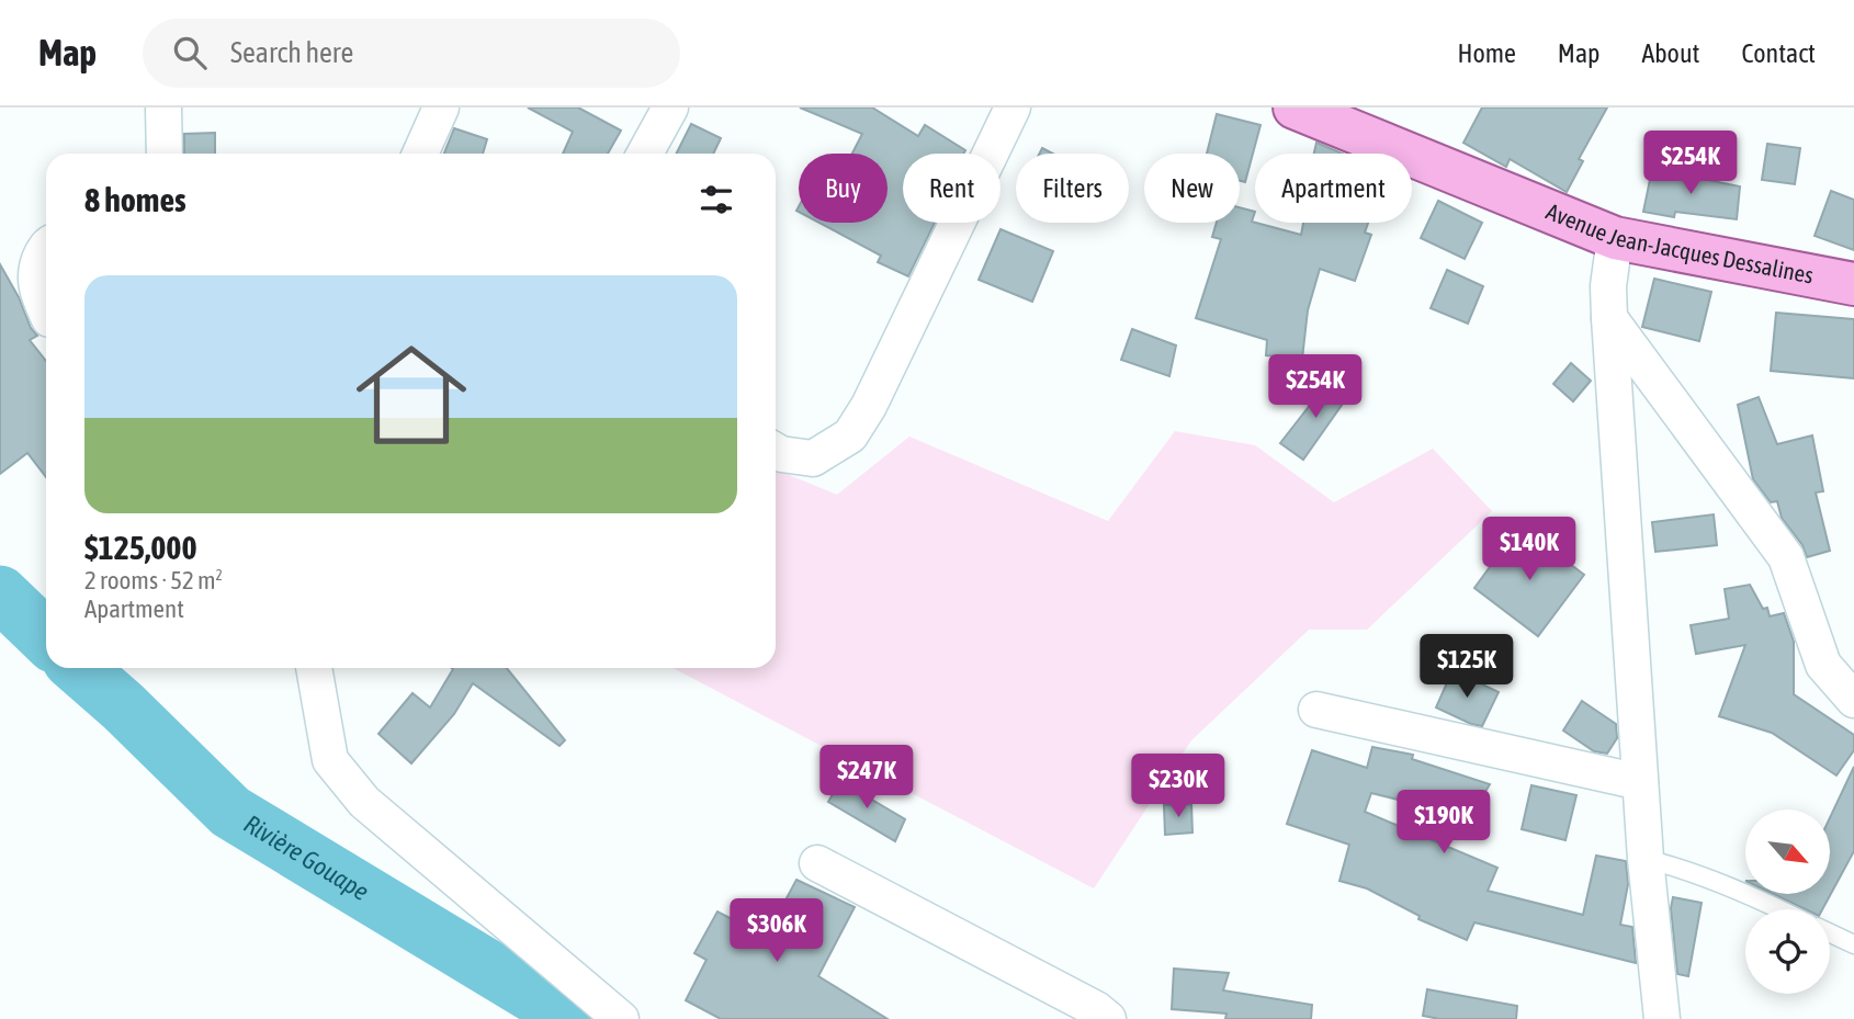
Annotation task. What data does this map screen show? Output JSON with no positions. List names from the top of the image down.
{
  "streets": {
    "main road": ["Avenue Jean-Jacques Dessalines"]
  },
  "water": ["Rivière Gouape"],
  "north": "bottom right",
  "page": {
    "header": "Map",
    "search": "Search here",
    "nav": [
      "Home",
      "Map",
      "About",
      "Contact"
    ],
    "price": [
      "$254K",
      "$254K",
      "$140K",
      "$125K",
      "$247K",
      "$230K",
      "$190K",
      "$306K"
    ],
    "chip": [
      "Buy",
      "Rent",
      "Filters",
      "New",
      "Apartment"
    ],
    "heading": "8 homes",
    "list": [
      {
        "name": "$125,000",
        "note": "2 rooms · 52 m² · Apartment"
      }
    ]
  }
}
